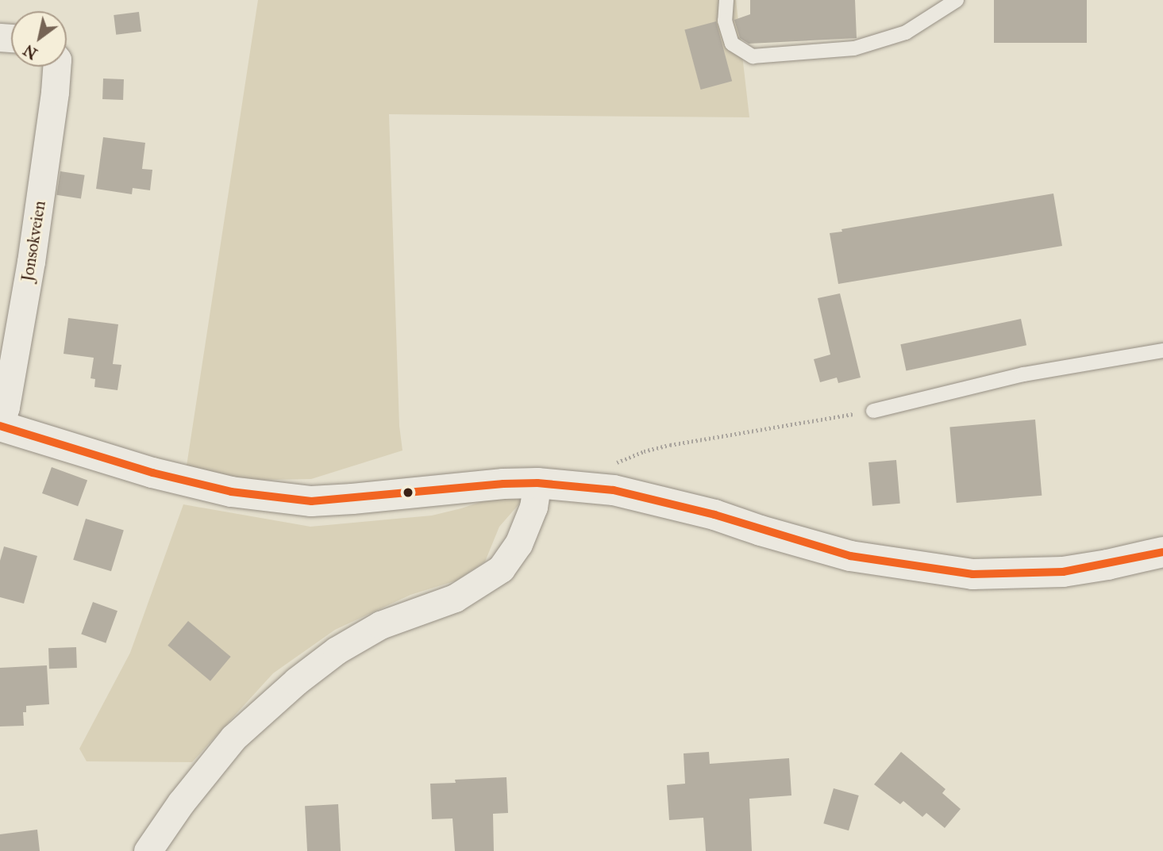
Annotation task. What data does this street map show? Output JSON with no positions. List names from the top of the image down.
{
  "streets": {
    "street": ["Jonsokveien"]
  },
  "north": "bottom left"
}
